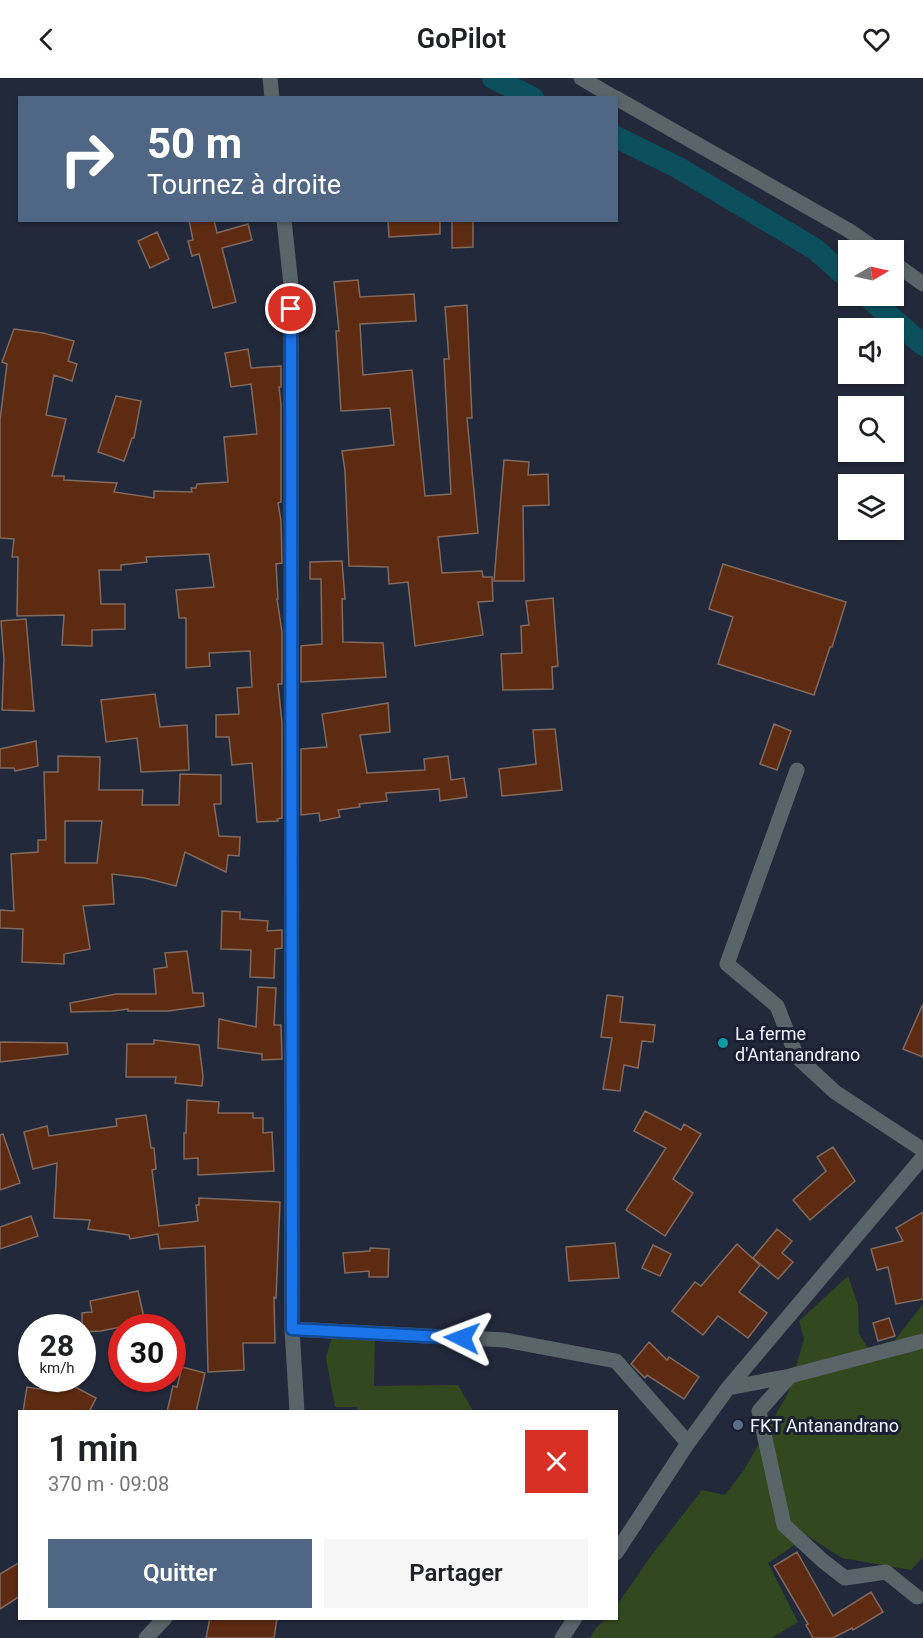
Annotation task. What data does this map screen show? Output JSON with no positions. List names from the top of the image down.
{
  "places": ["La ferme d'Antanandrano", "FKT Antanandrano"],
  "north": "right",
  "page": {
    "header": "GoPilot",
    "turn": ["50 m", "Tournez à droite"],
    "speed": "28 km/h",
    "limit": "30",
    "heading": ["1 min", "370 m · 09:08"],
    "buttons": ["Quitter", "Partager"]
  }
}
